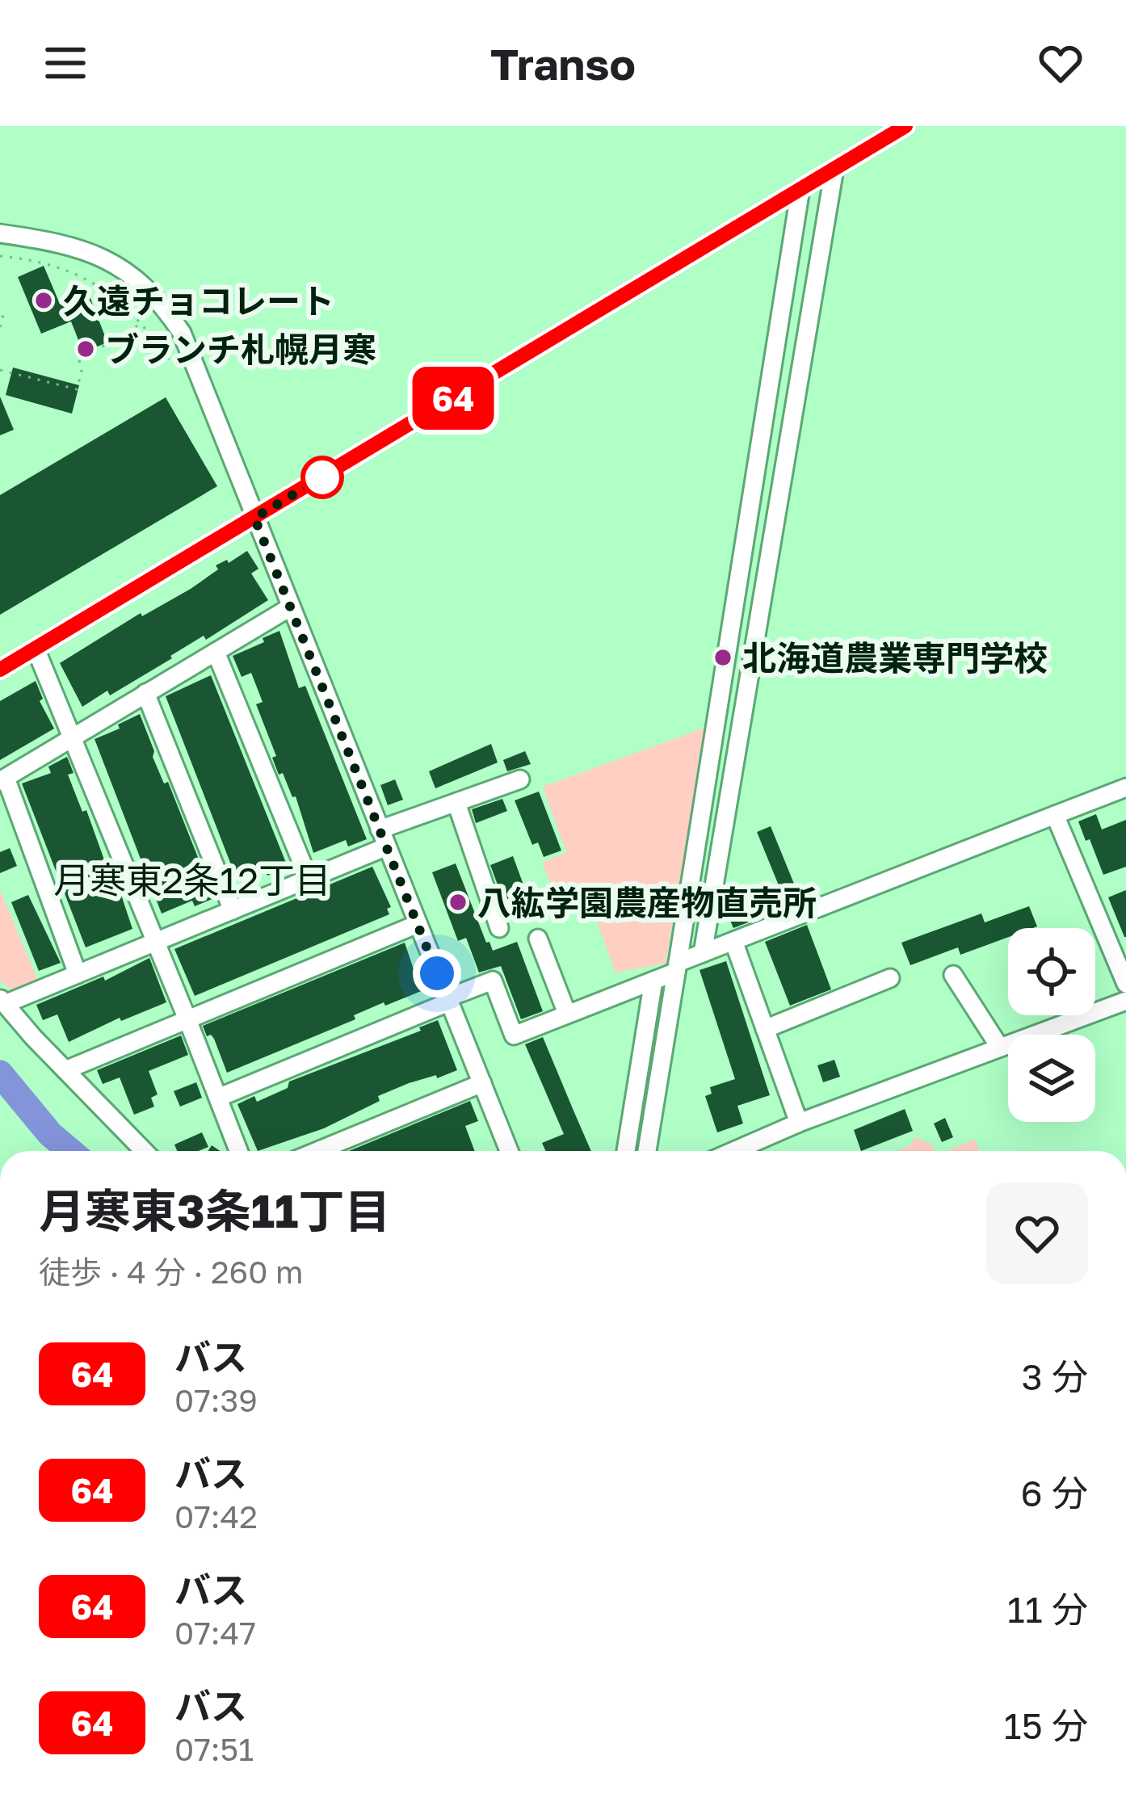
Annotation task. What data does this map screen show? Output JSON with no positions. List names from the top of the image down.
{
  "districts": ["月寒東2条12丁目"],
  "places": [
    "久遠チョコレート",
    "ブランチ札幌月寒",
    "北海道農業専門学校",
    "八紘学園農産物直売所"
  ],
  "lines": ["bus line 64"],
  "page": {
    "header": "Transo",
    "on_map": "64",
    "heading": ["月寒東3条11丁目", "徒歩 · 4 分 · 260 m"],
    "list": [
      {
        "mark": "64",
        "name": "バス",
        "note": "07:39",
        "value": "3 分"
      },
      {
        "mark": "64",
        "name": "バス",
        "note": "07:42",
        "value": "6 分"
      },
      {
        "mark": "64",
        "name": "バス",
        "note": "07:47",
        "value": "11 分"
      },
      {
        "mark": "64",
        "name": "バス",
        "note": "07:51",
        "value": "15 分"
      }
    ]
  }
}
